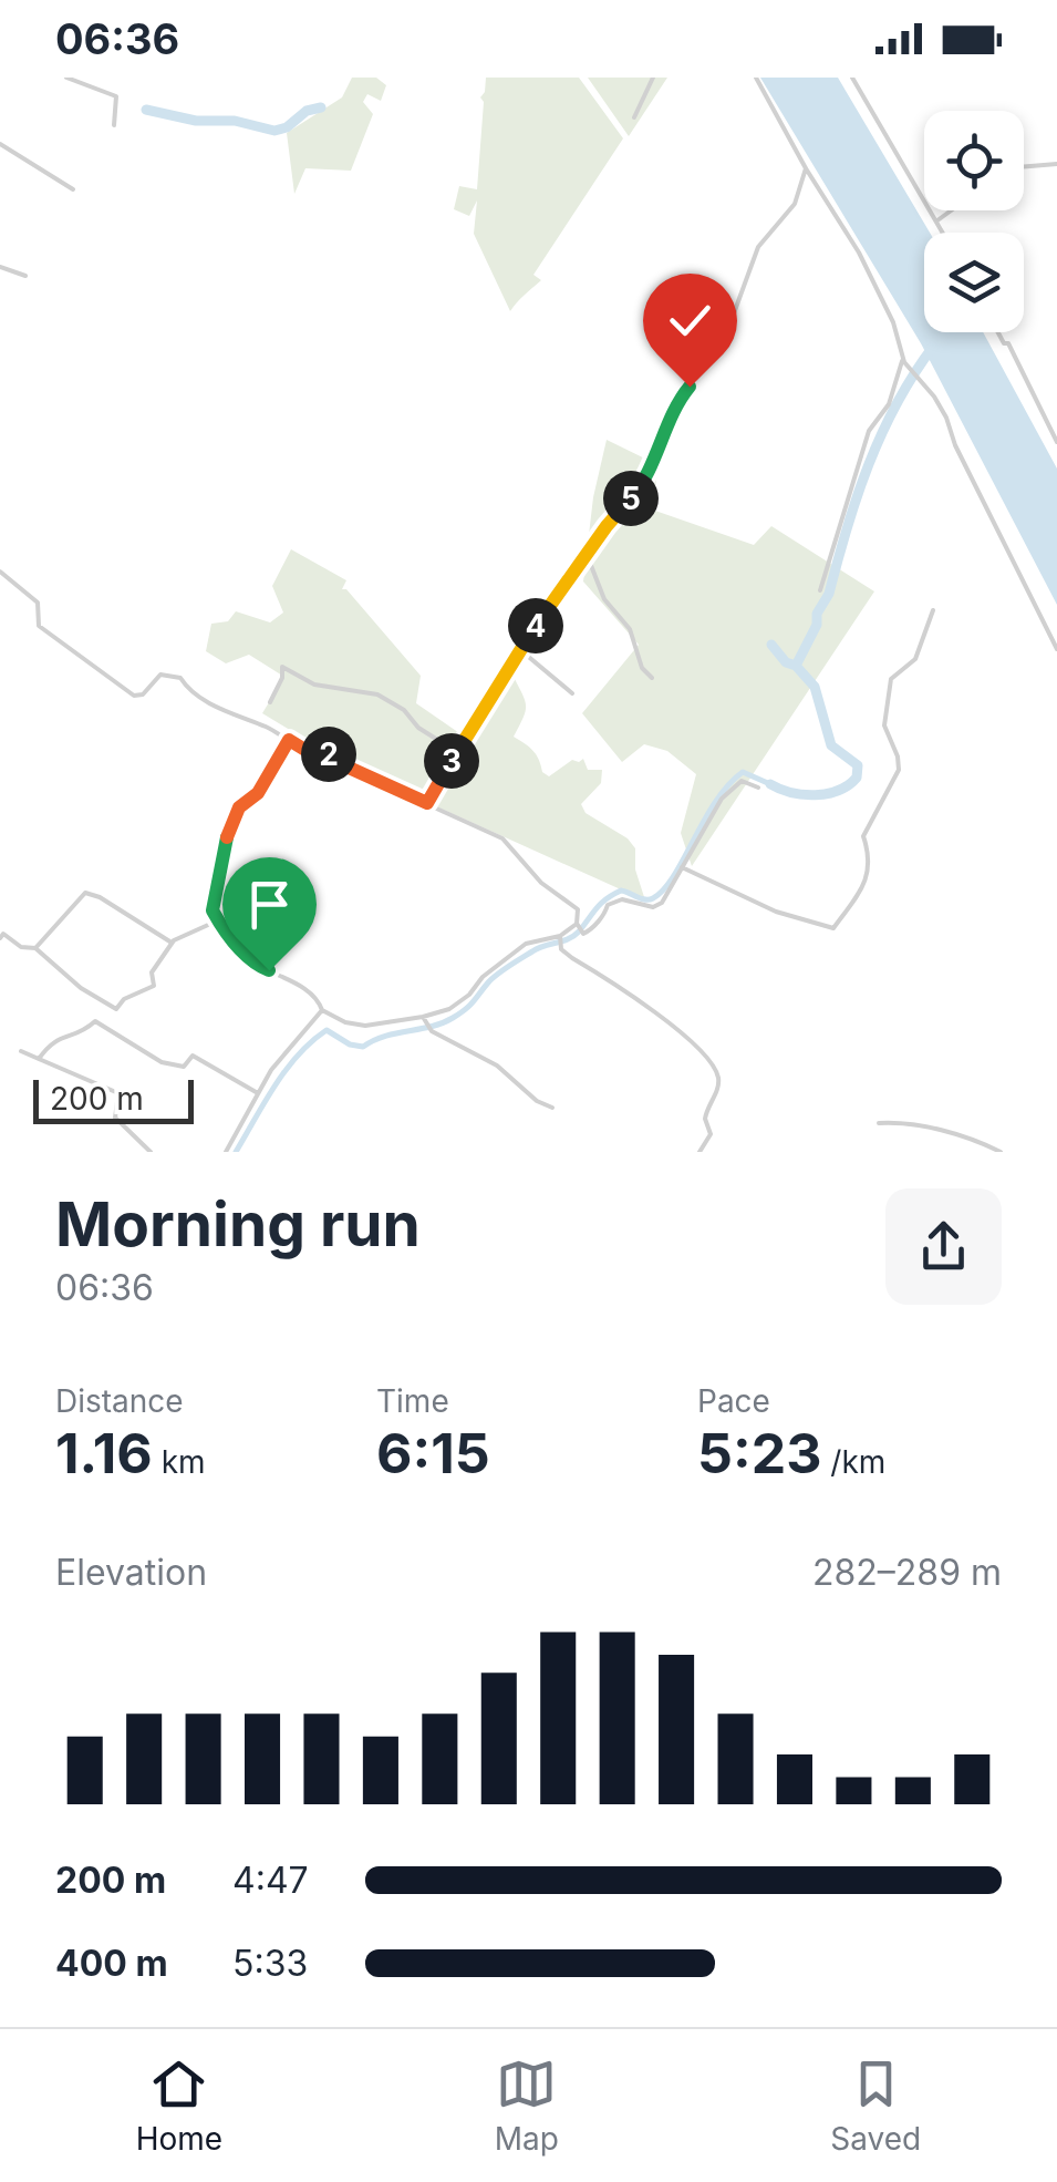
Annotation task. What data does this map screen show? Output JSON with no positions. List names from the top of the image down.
{
  "scale_bar": "200 m",
  "page": {
    "status": "06:36",
    "pins": [
      "5",
      "4",
      "2",
      "3"
    ],
    "scale": "200 m",
    "heading": ["Morning run", "06:36"],
    "stats": [
      ["Distance", "1.16 km"],
      ["Time", "6:15"],
      ["Pace", "5:23 /km"]
    ],
    "chart": ["Elevation", "282–289 m"],
    "list": [
      {
        "name": "200 m",
        "note": "4:47"
      },
      {
        "name": "400 m",
        "note": "5:33"
      }
    ],
    "tabs": ["Home", "Map", "Saved"]
  }
}
